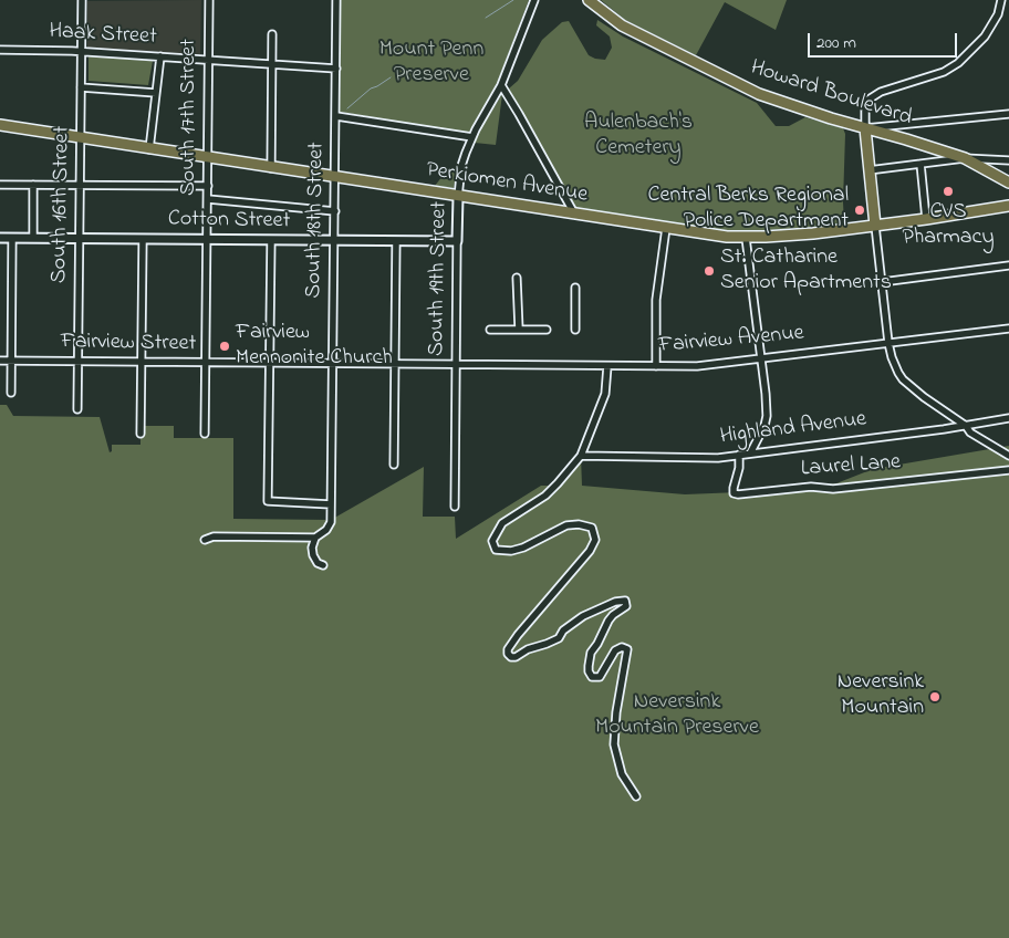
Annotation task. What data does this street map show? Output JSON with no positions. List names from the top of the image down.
{
  "streets": {
    "main road": ["Howard Boulevard", "Perkiomen Avenue"],
    "street": [
      "Haak Street",
      "South 17th Street",
      "South 16th Street",
      "South 18th Street",
      "Cotton Street",
      "South 19th Street",
      "Fairview Avenue",
      "Fairview Street",
      "Highland Avenue",
      "Laurel Lane"
    ]
  },
  "crossings": [
    ["Haak Street", "South 17th Street"],
    ["Haak Street", "South 16th Street"],
    ["Haak Street", "South 18th Street"],
    ["South 17th Street", "Perkiomen Avenue"],
    ["South 17th Street", "Cotton Street"],
    ["South 17th Street", "Fairview Street"],
    ["Perkiomen Avenue", "South 16th Street"],
    ["Perkiomen Avenue", "South 18th Street"],
    ["Perkiomen Avenue", "South 19th Street"],
    ["South 16th Street", "Cotton Street"],
    ["South 16th Street", "Fairview Street"],
    ["South 18th Street", "Cotton Street"],
    ["South 18th Street", "Fairview Street"],
    ["Cotton Street", "South 19th Street"],
    ["South 19th Street", "Fairview Avenue"],
    ["South 19th Street", "Fairview Street"],
    ["Fairview Avenue", "Fairview Street"],
    ["Highland Avenue", "Laurel Lane"]
  ],
  "parks": ["Mount Penn Preserve", "Aulenbach's Cemetery", "Neversink Mountain Preserve"],
  "places": [
    "CVS Pharmacy",
    "Central Berks Regional Police Department",
    "St. Catharine Senior Apartments",
    "Fairview Mennonite Church",
    "Neversink Mountain"
  ],
  "scale_bar": "200 m"
}
